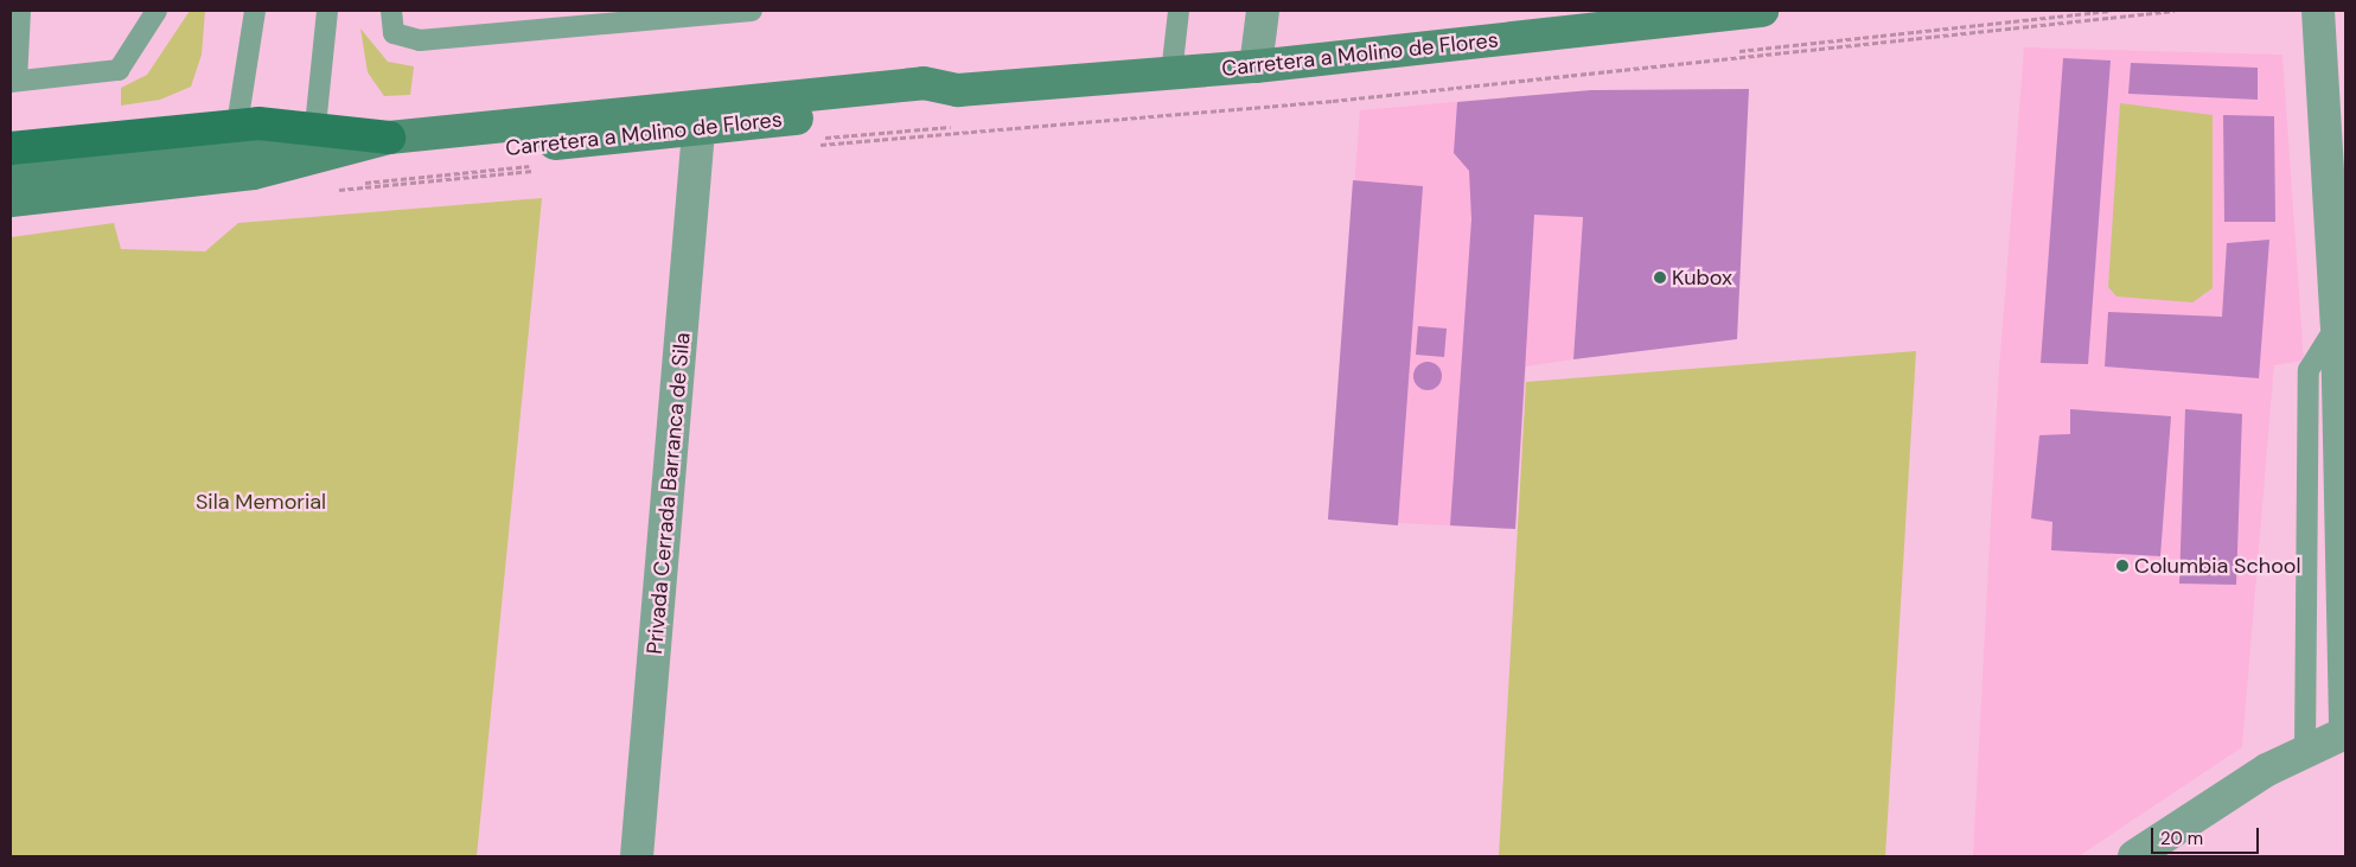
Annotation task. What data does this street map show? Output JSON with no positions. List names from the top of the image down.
{
  "streets": {
    "main road": ["Carretera a Molino de Flores"],
    "street": ["Privada Cerrada Barranca de Sila"]
  },
  "crossings": [
    ["Carretera a Molino de Flores", "Privada Cerrada Barranca de Sila"]
  ],
  "parks": ["Sila Memorial"],
  "places": ["Kubox", "Columbia School"],
  "scale_bar": "20 m"
}
